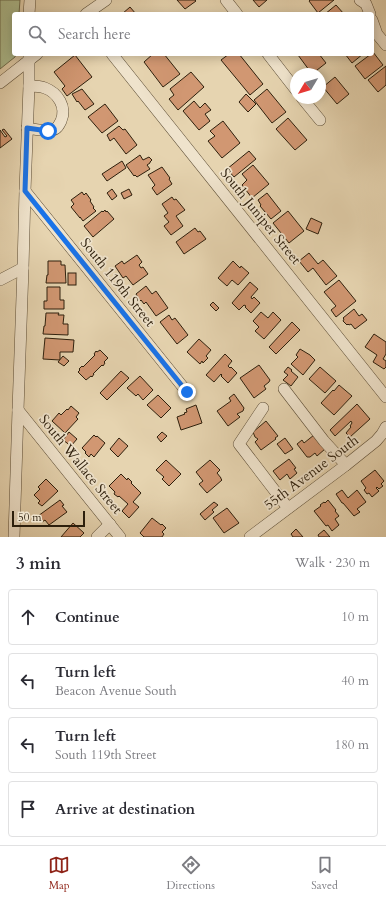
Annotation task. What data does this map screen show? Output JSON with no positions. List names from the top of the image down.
{
  "streets": {
    "street": [
      "South Juniper Street",
      "South 119th Street",
      "South Wallace Street",
      "55th Avenue South"
    ]
  },
  "scale_bar": "50 m",
  "north": "bottom left",
  "page": {
    "search": "Search here",
    "scale": "50 m",
    "heading": ["3 min", "Walk · 230 m"],
    "list": [
      ["Continue", "10 m"],
      ["Turn left", "Beacon Avenue South", "40 m"],
      ["Turn left", "South 119th Street", "180 m"],
      "Arrive at destination"
    ],
    "nav": ["Map", "Directions", "Saved"]
  }
}
